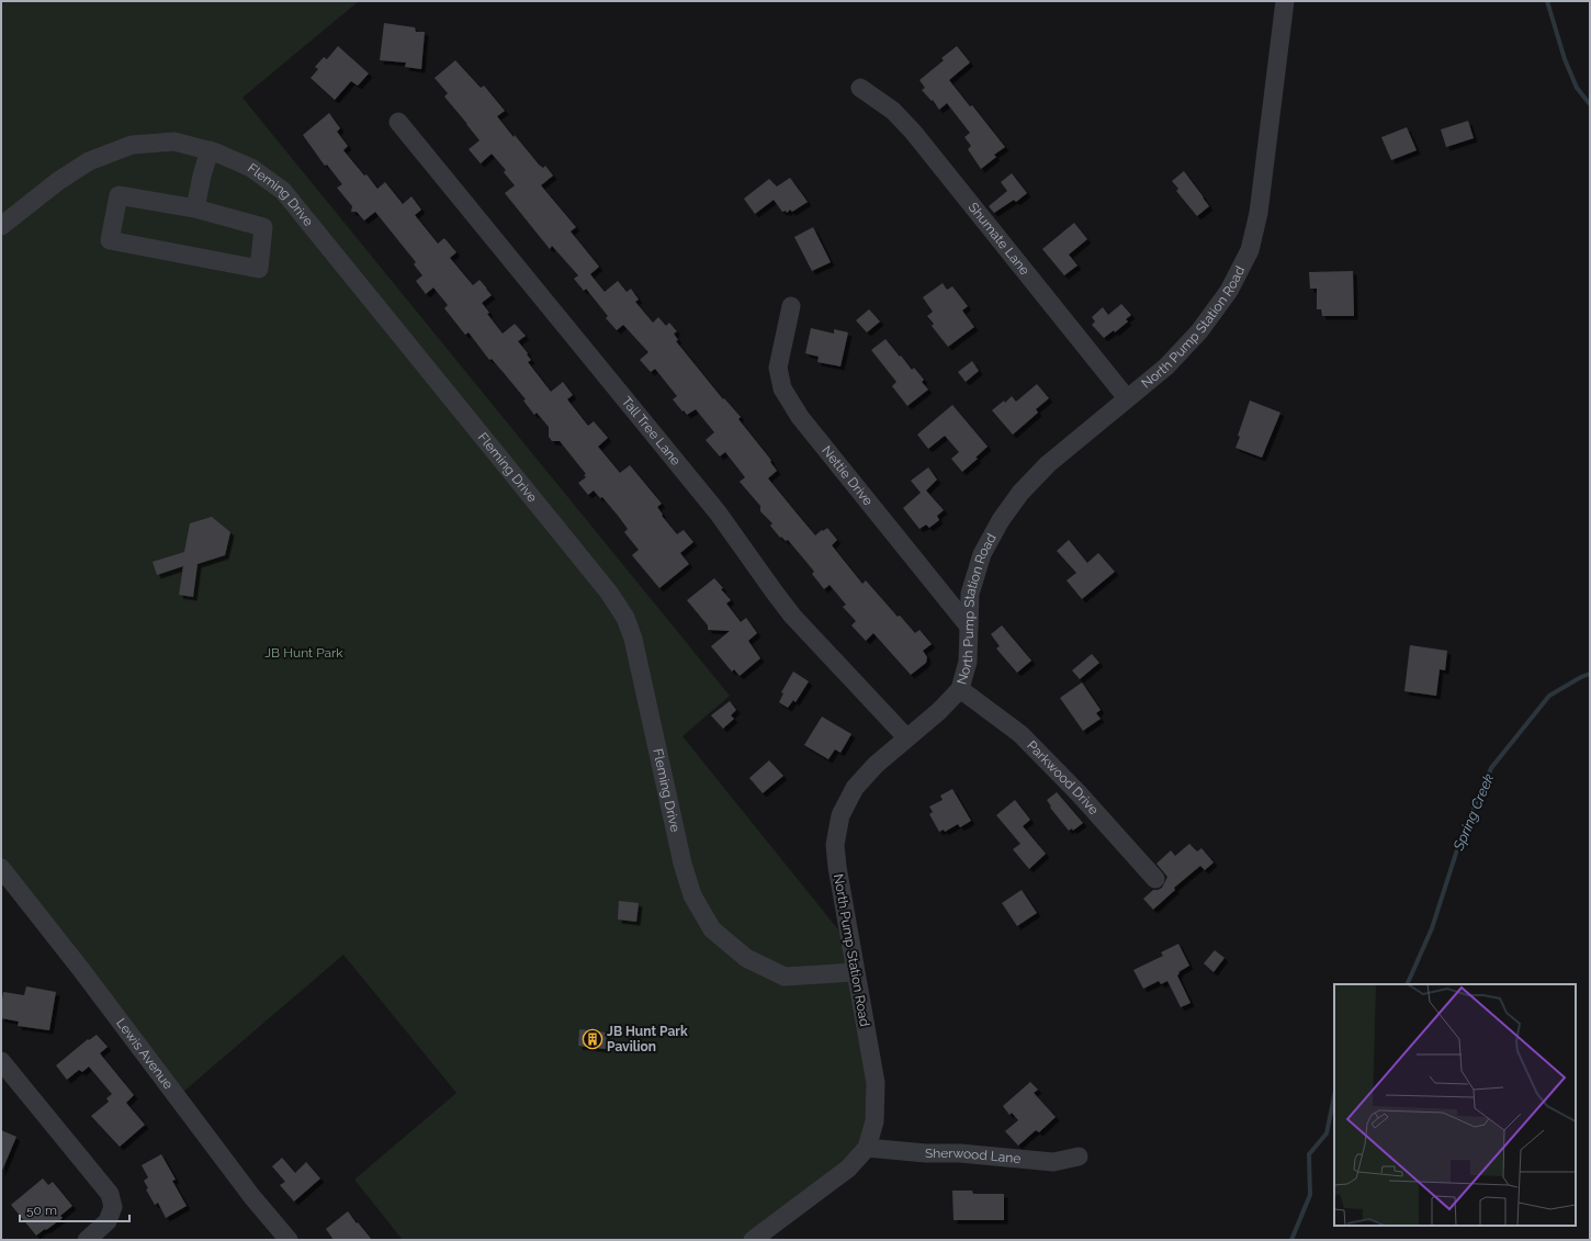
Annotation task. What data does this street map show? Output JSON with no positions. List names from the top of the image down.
{
  "streets": {
    "street": [
      "Fleming Drive",
      "Shumate Lane",
      "North Pump Station Road",
      "Tall Tree Lane",
      "Nettie Drive",
      "Parkwood Drive",
      "Lewis Avenue",
      "Sherwood Lane"
    ]
  },
  "crossings": [
    ["Fleming Drive", "North Pump Station Road"],
    ["Shumate Lane", "North Pump Station Road"],
    ["North Pump Station Road", "Tall Tree Lane"],
    ["North Pump Station Road", "Nettie Drive"],
    ["North Pump Station Road", "Parkwood Drive"],
    ["North Pump Station Road", "Sherwood Lane"]
  ],
  "water": ["Spring Creek"],
  "parks": ["JB Hunt Park"],
  "places": {
    "building": ["JB Hunt Park Pavilion"]
  },
  "scale_bar": "50 m"
}
